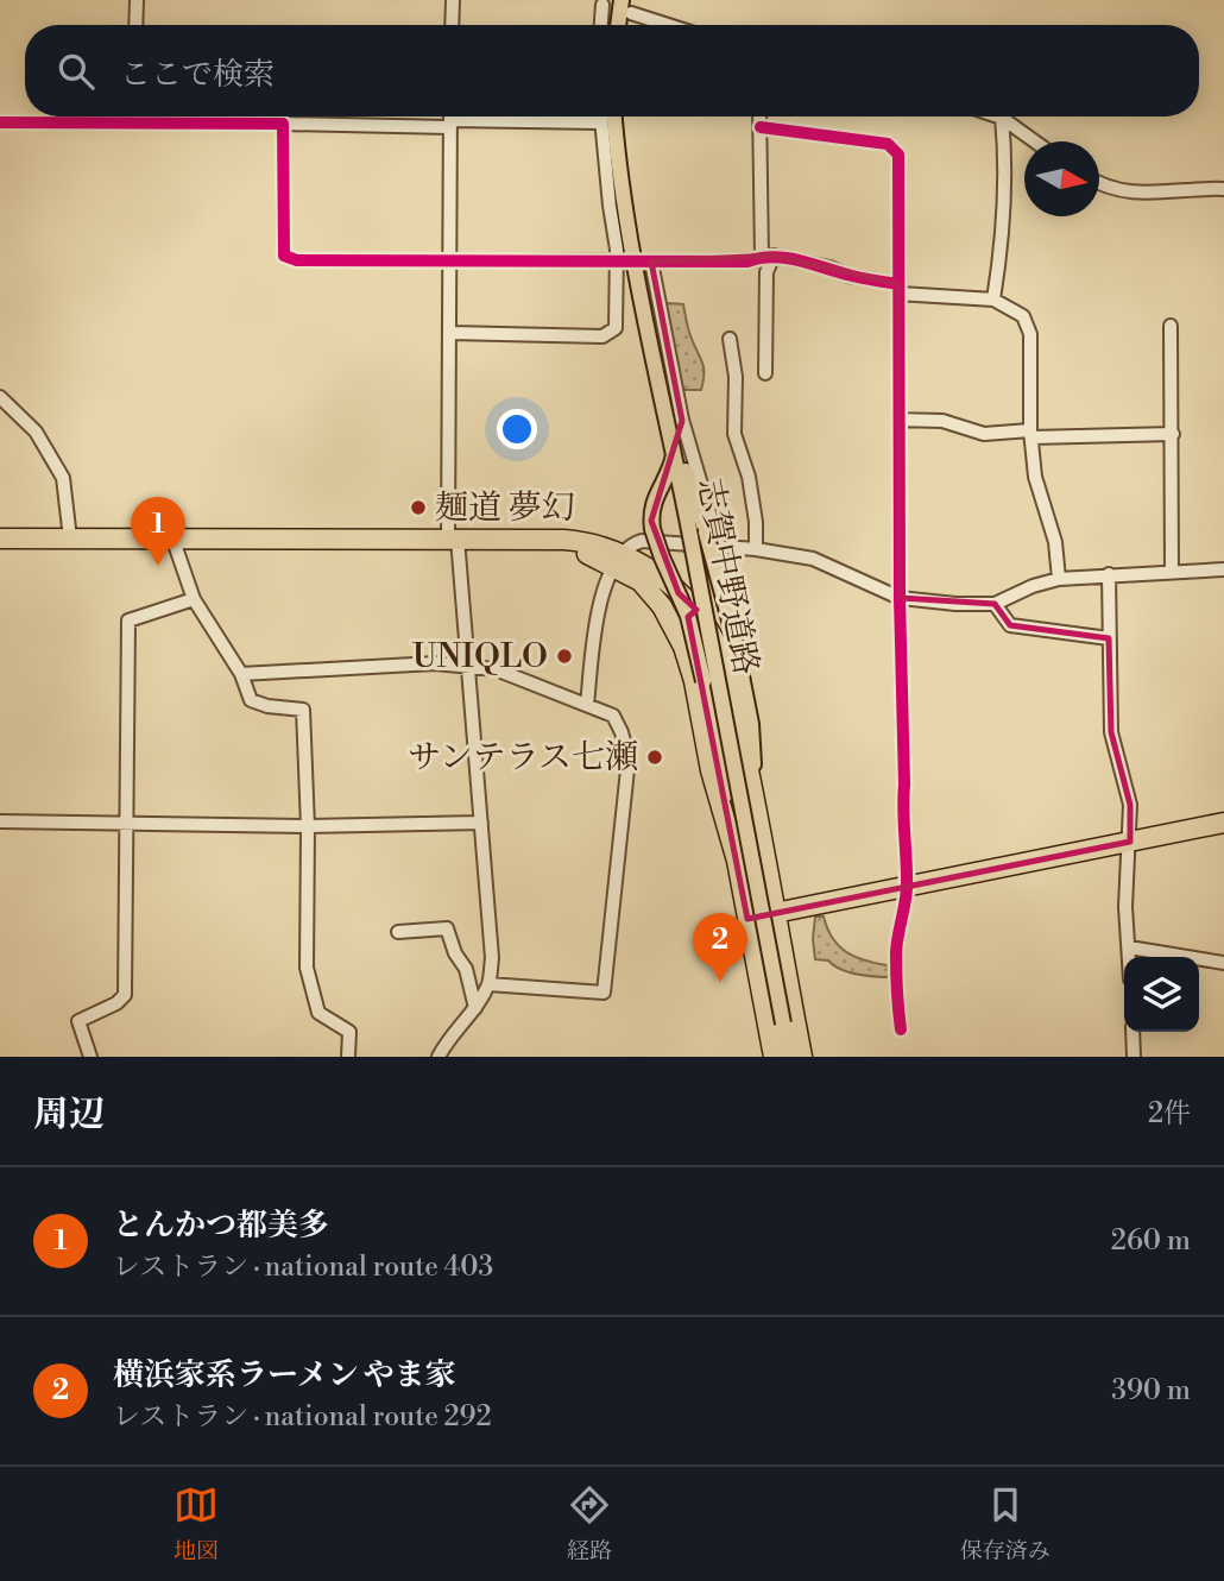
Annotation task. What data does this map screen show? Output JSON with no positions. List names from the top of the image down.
{
  "streets": {
    "main road": ["志賀中野道路"]
  },
  "places": ["麺道 夢幻", "UNIQLO", "サンテラス七瀬"],
  "north": "right",
  "page": {
    "search": "ここで検索",
    "pins": ["1", "2"],
    "heading": ["周辺", "2件"],
    "list": [
      {
        "mark": "1",
        "name": "とんかつ都美多",
        "note": "レストラン · national route 403",
        "value": "260 m"
      },
      {
        "mark": "2",
        "name": "横浜家系ラーメン やま家",
        "note": "レストラン · national route 292",
        "value": "390 m"
      }
    ],
    "nav": ["地図", "経路", "保存済み"]
  }
}
